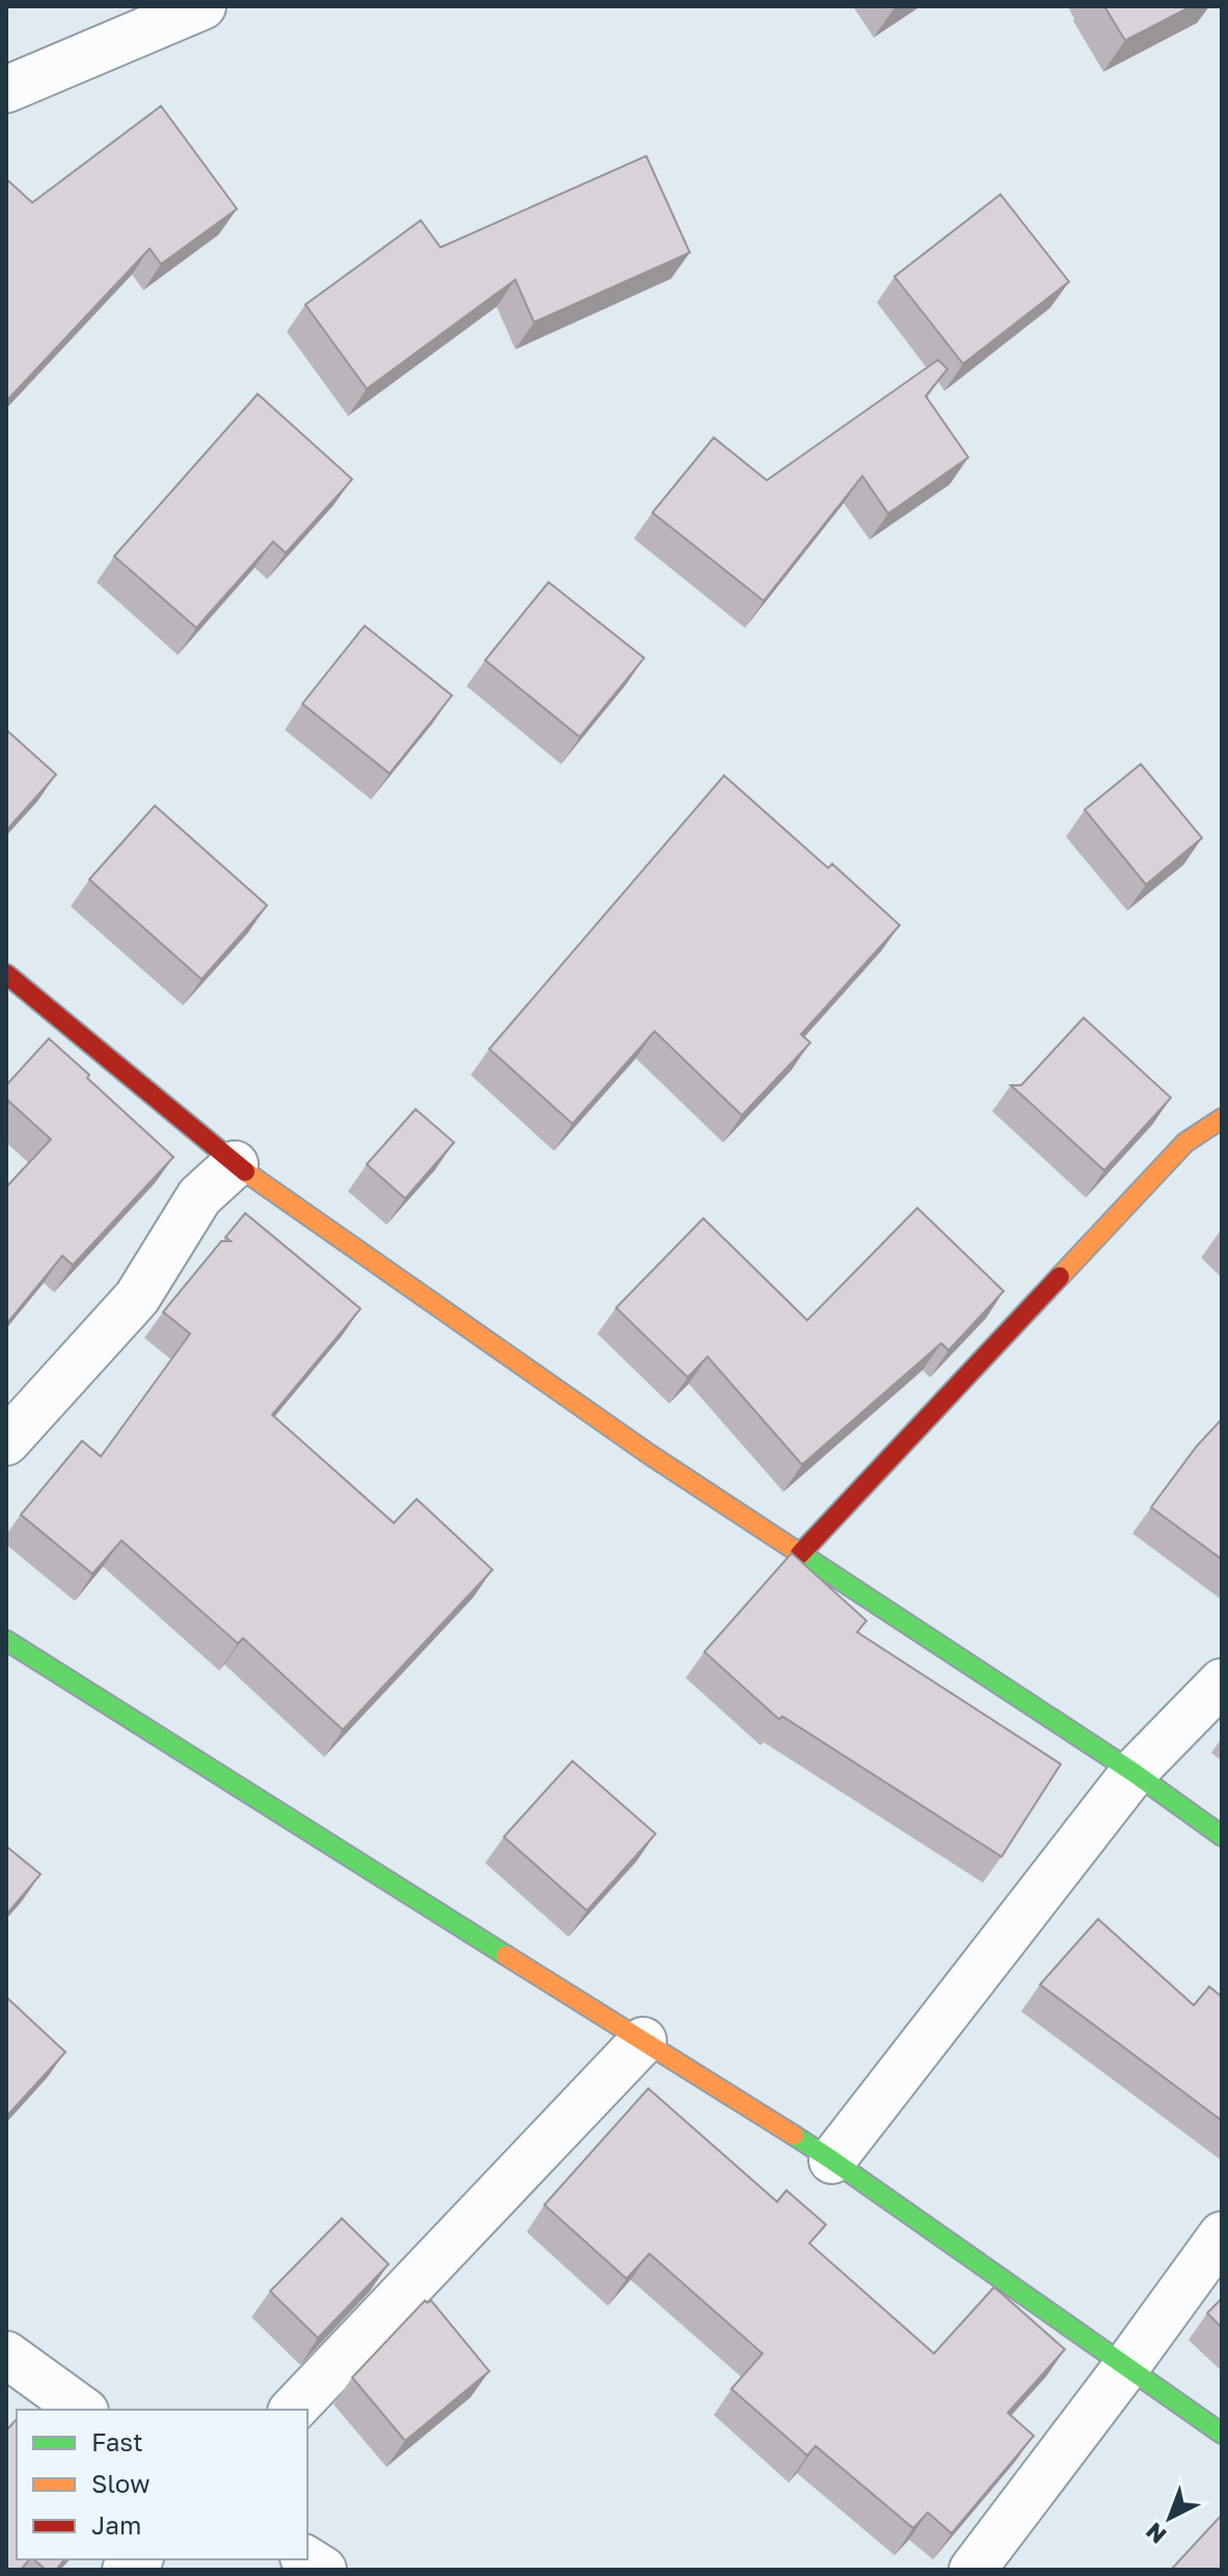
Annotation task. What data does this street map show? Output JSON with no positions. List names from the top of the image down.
{
  "legend": ["Fast", "Slow", "Jam"],
  "north": "bottom left"
}
